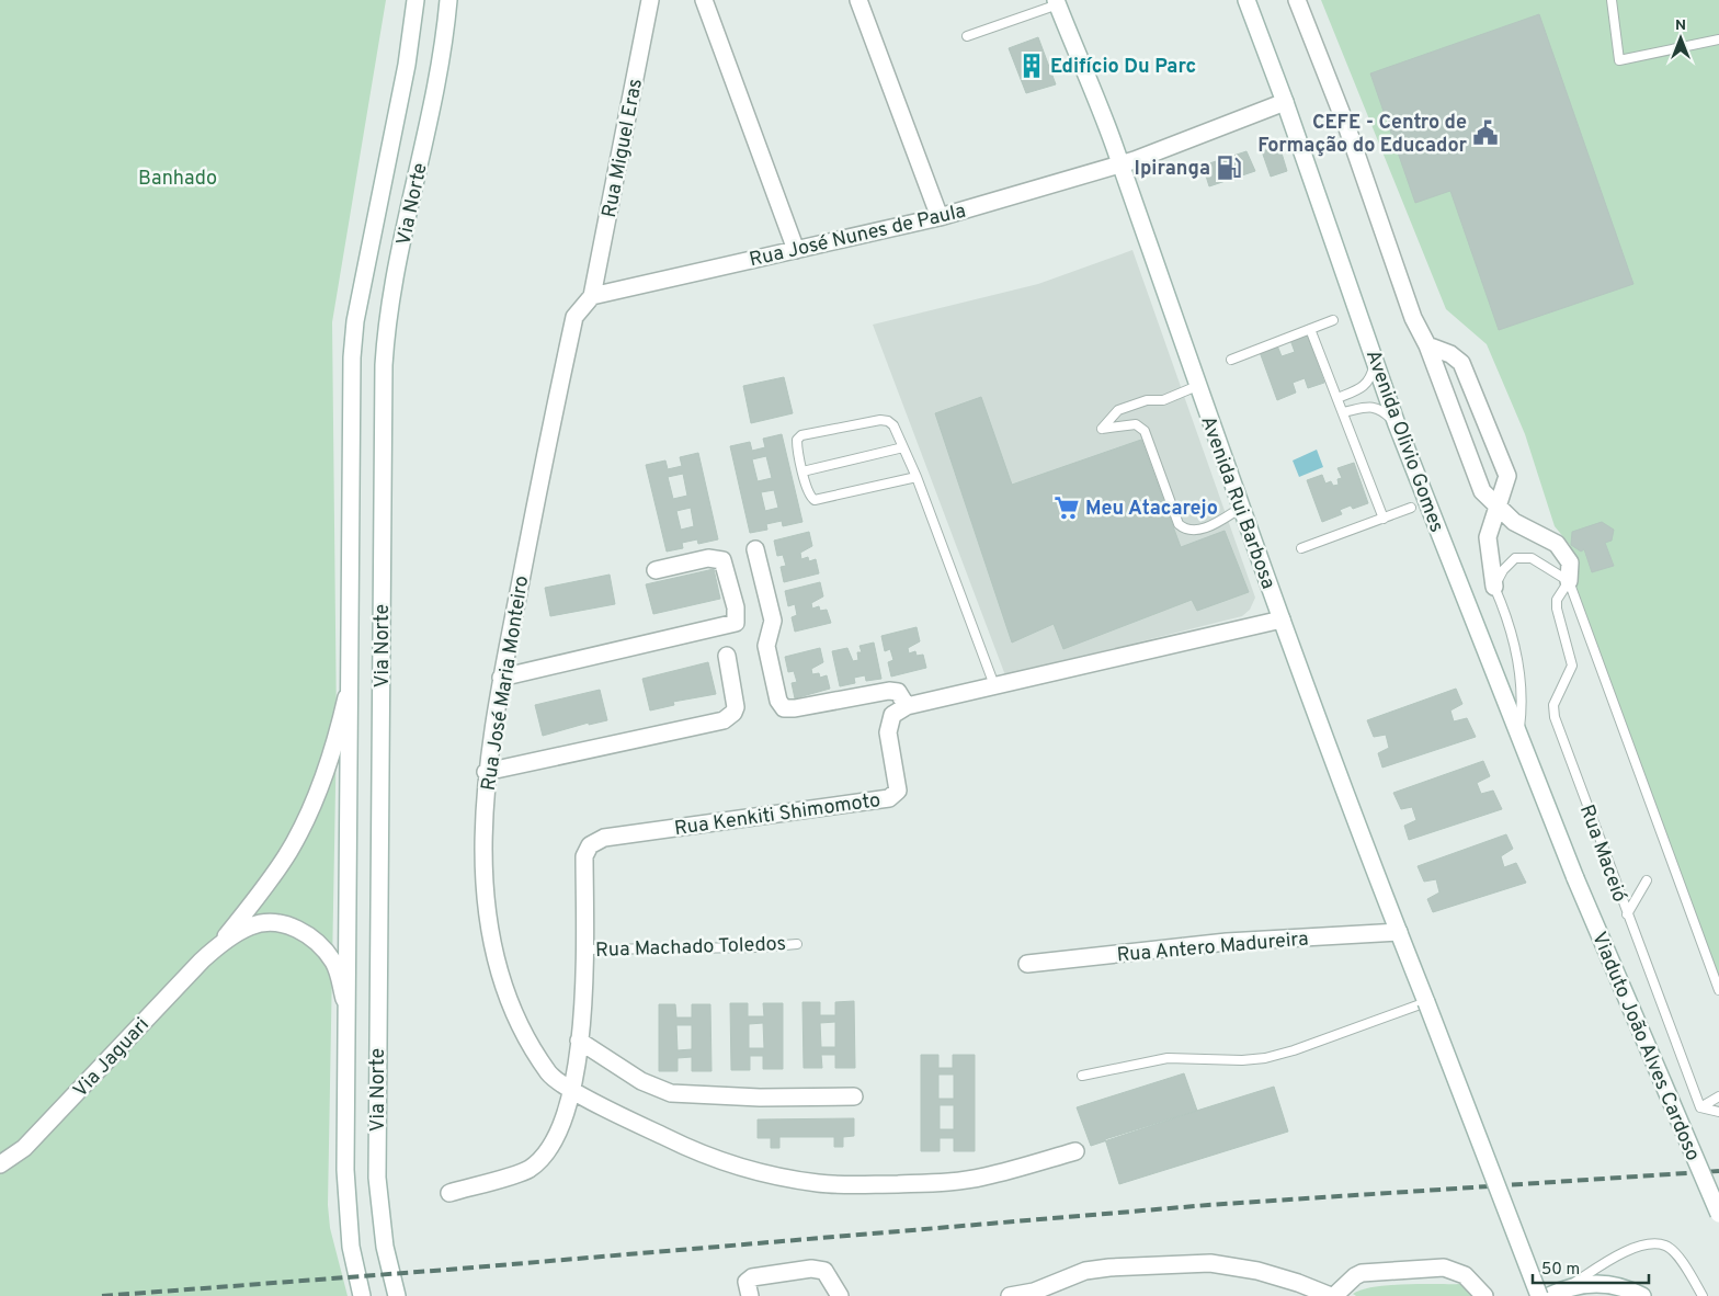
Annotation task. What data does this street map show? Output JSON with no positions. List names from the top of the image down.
{
  "streets": {
    "street": [
      "Rua Miguel Eras",
      "Via Norte",
      "Rua José Nunes de Paula",
      "Avenida Olivio Gomes",
      "Avenida Rui Barbosa",
      "Rua José Maria Monteiro",
      "Rua Kenkiti Shimomoto",
      "Rua Antero Madureira",
      "Viaduto João Alves Cardoso",
      "Via Jaguari"
    ],
    "lane": ["Rua Maceió", "Rua Machado Toledos"]
  },
  "crossings": [
    ["Rua Miguel Eras", "Rua José Nunes de Paula"],
    ["Rua Miguel Eras", "Rua José Maria Monteiro"],
    ["Via Norte", "Via Jaguari"],
    ["Rua José Nunes de Paula", "Avenida Olivio Gomes"],
    ["Rua José Nunes de Paula", "Avenida Rui Barbosa"],
    ["Rua José Nunes de Paula", "Rua José Maria Monteiro"],
    ["Avenida Olivio Gomes", "Viaduto João Alves Cardoso"],
    ["Avenida Rui Barbosa", "Rua Antero Madureira"],
    ["Rua José Maria Monteiro", "Rua Kenkiti Shimomoto"],
    ["Rua Kenkiti Shimomoto", "Rua Machado Toledos"]
  ],
  "parks": ["Banhado"],
  "places": {
    "building": ["Edifício Du Parc"],
    "public building": ["CEFE - Centro de Formação do Educador"],
    "fuel station": ["Ipiranga"],
    "supermarket": ["Meu Atacarejo"]
  },
  "scale_bar": "50 m",
  "north": "top"
}
